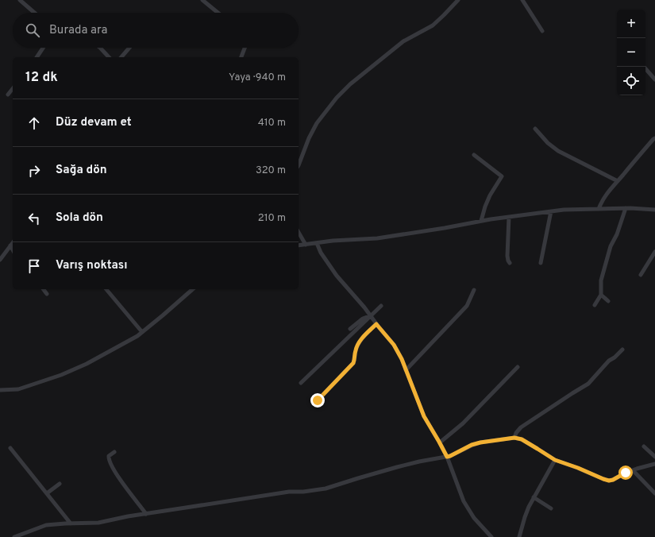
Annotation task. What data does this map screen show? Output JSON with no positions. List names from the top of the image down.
{
  "page": {
    "map_buttons": ["+", "−"],
    "search": "Burada ara",
    "heading": ["12 dk", "Yaya · 940 m"],
    "list": [
      ["Düz devam et", "410 m"],
      ["Sağa dön", "320 m"],
      ["Sola dön", "210 m"],
      "Varış noktası"
    ]
  }
}
